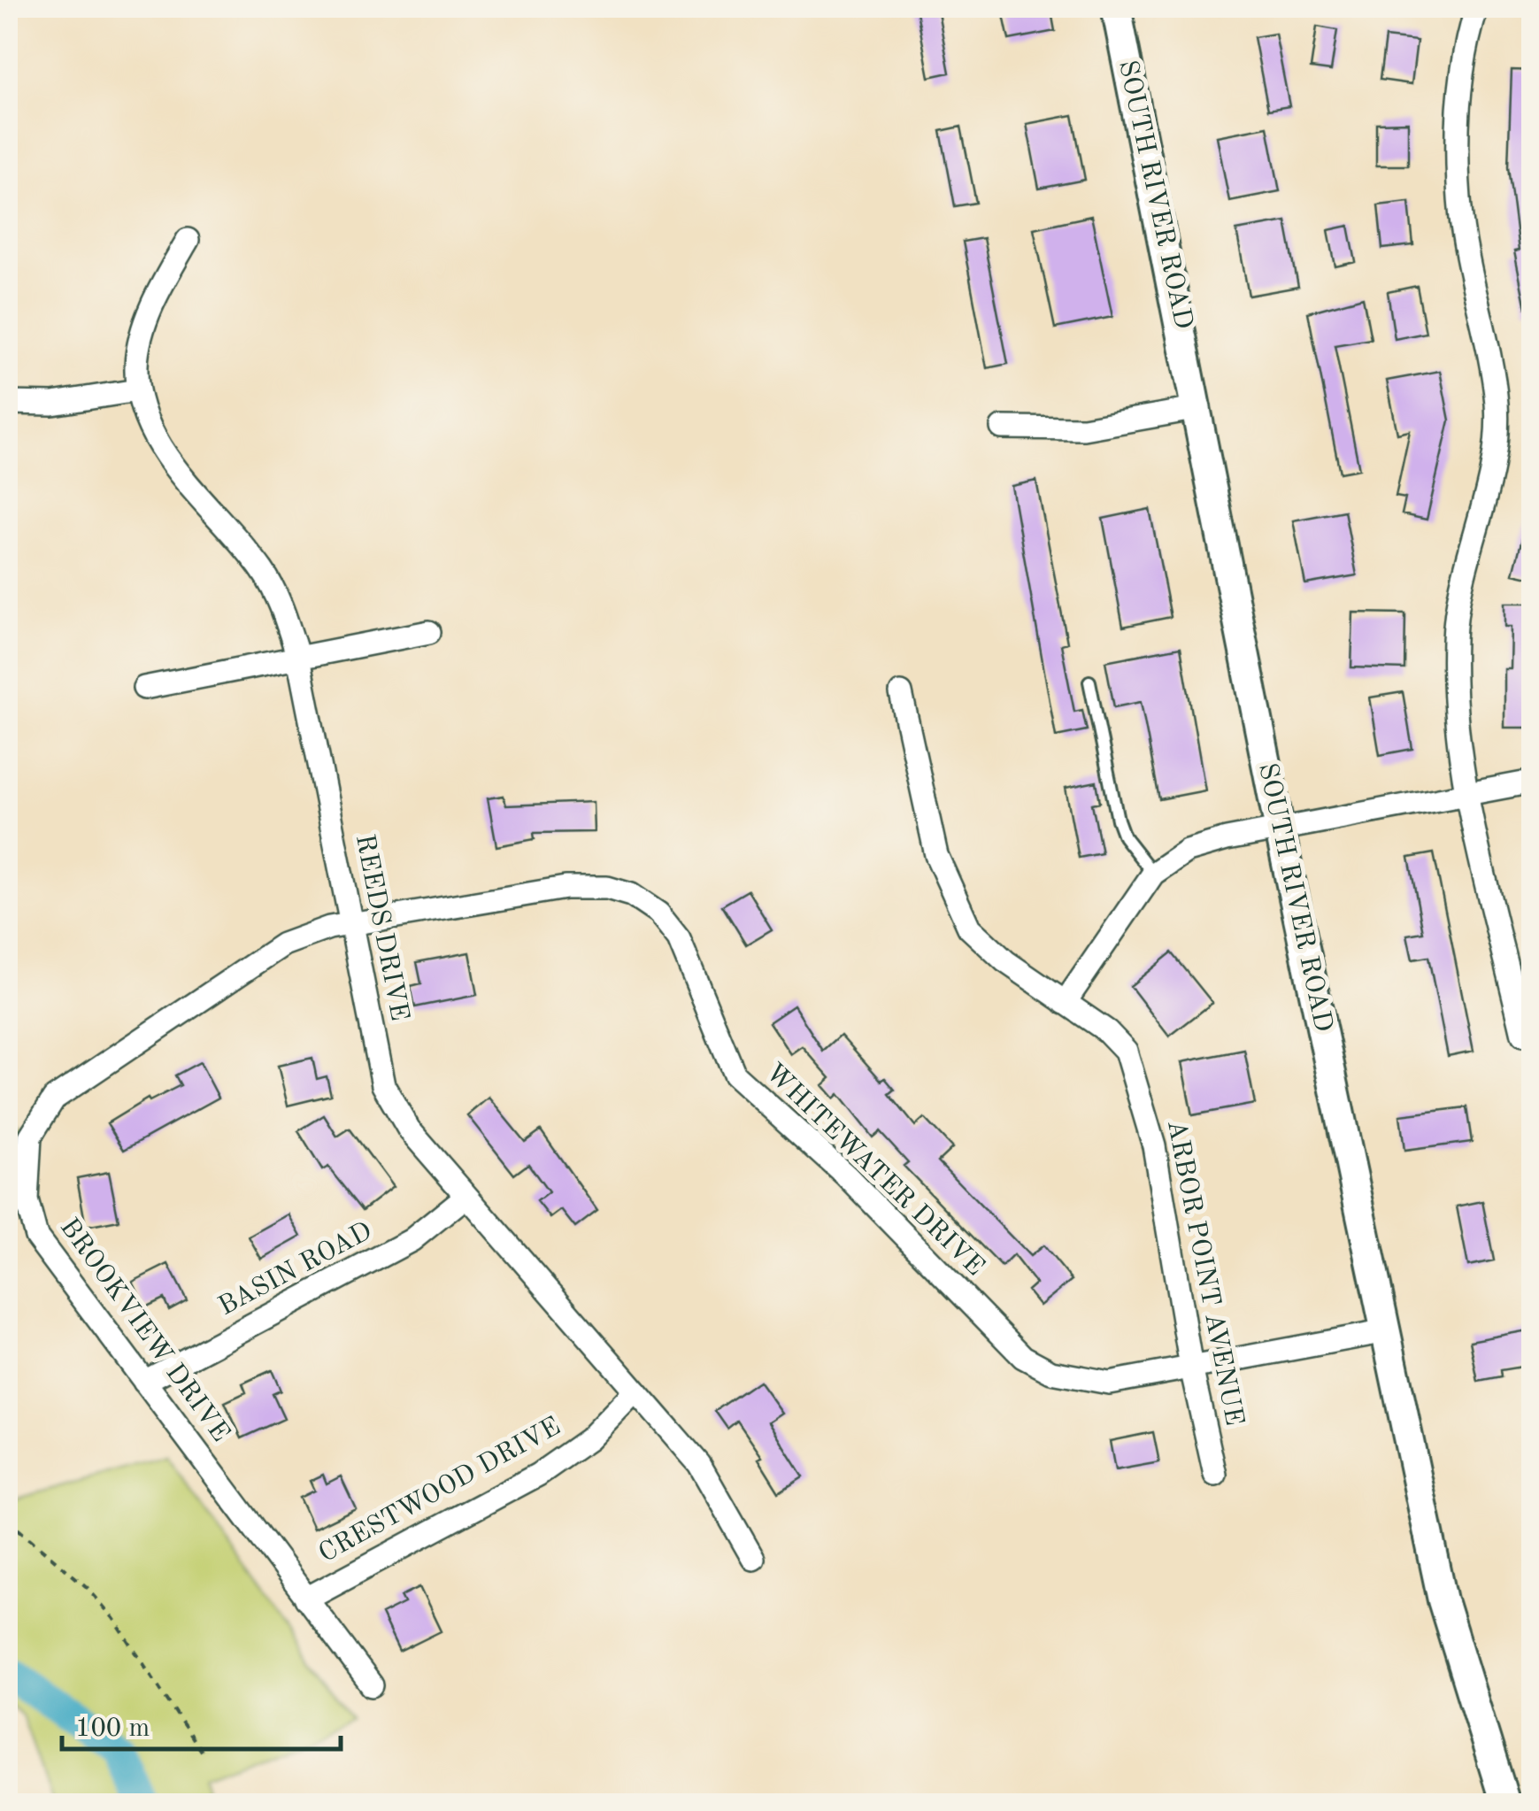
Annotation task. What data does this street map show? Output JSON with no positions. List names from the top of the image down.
{
  "streets": {
    "street": [
      "SOUTH RIVER ROAD",
      "REEDS DRIVE",
      "WHITEWATER DRIVE",
      "BASIN ROAD",
      "ARBOR POINT AVENUE",
      "BROOKVIEW DRIVE",
      "CRESTWOOD DRIVE"
    ]
  },
  "crossings": [
    ["SOUTH RIVER ROAD", "WHITEWATER DRIVE"],
    ["REEDS DRIVE", "WHITEWATER DRIVE"],
    ["REEDS DRIVE", "BASIN ROAD"],
    ["REEDS DRIVE", "BROOKVIEW DRIVE"],
    ["REEDS DRIVE", "CRESTWOOD DRIVE"],
    ["WHITEWATER DRIVE", "ARBOR POINT AVENUE"],
    ["WHITEWATER DRIVE", "BROOKVIEW DRIVE"],
    ["BASIN ROAD", "BROOKVIEW DRIVE"],
    ["BROOKVIEW DRIVE", "CRESTWOOD DRIVE"]
  ],
  "scale_bar": "100 m"
}
